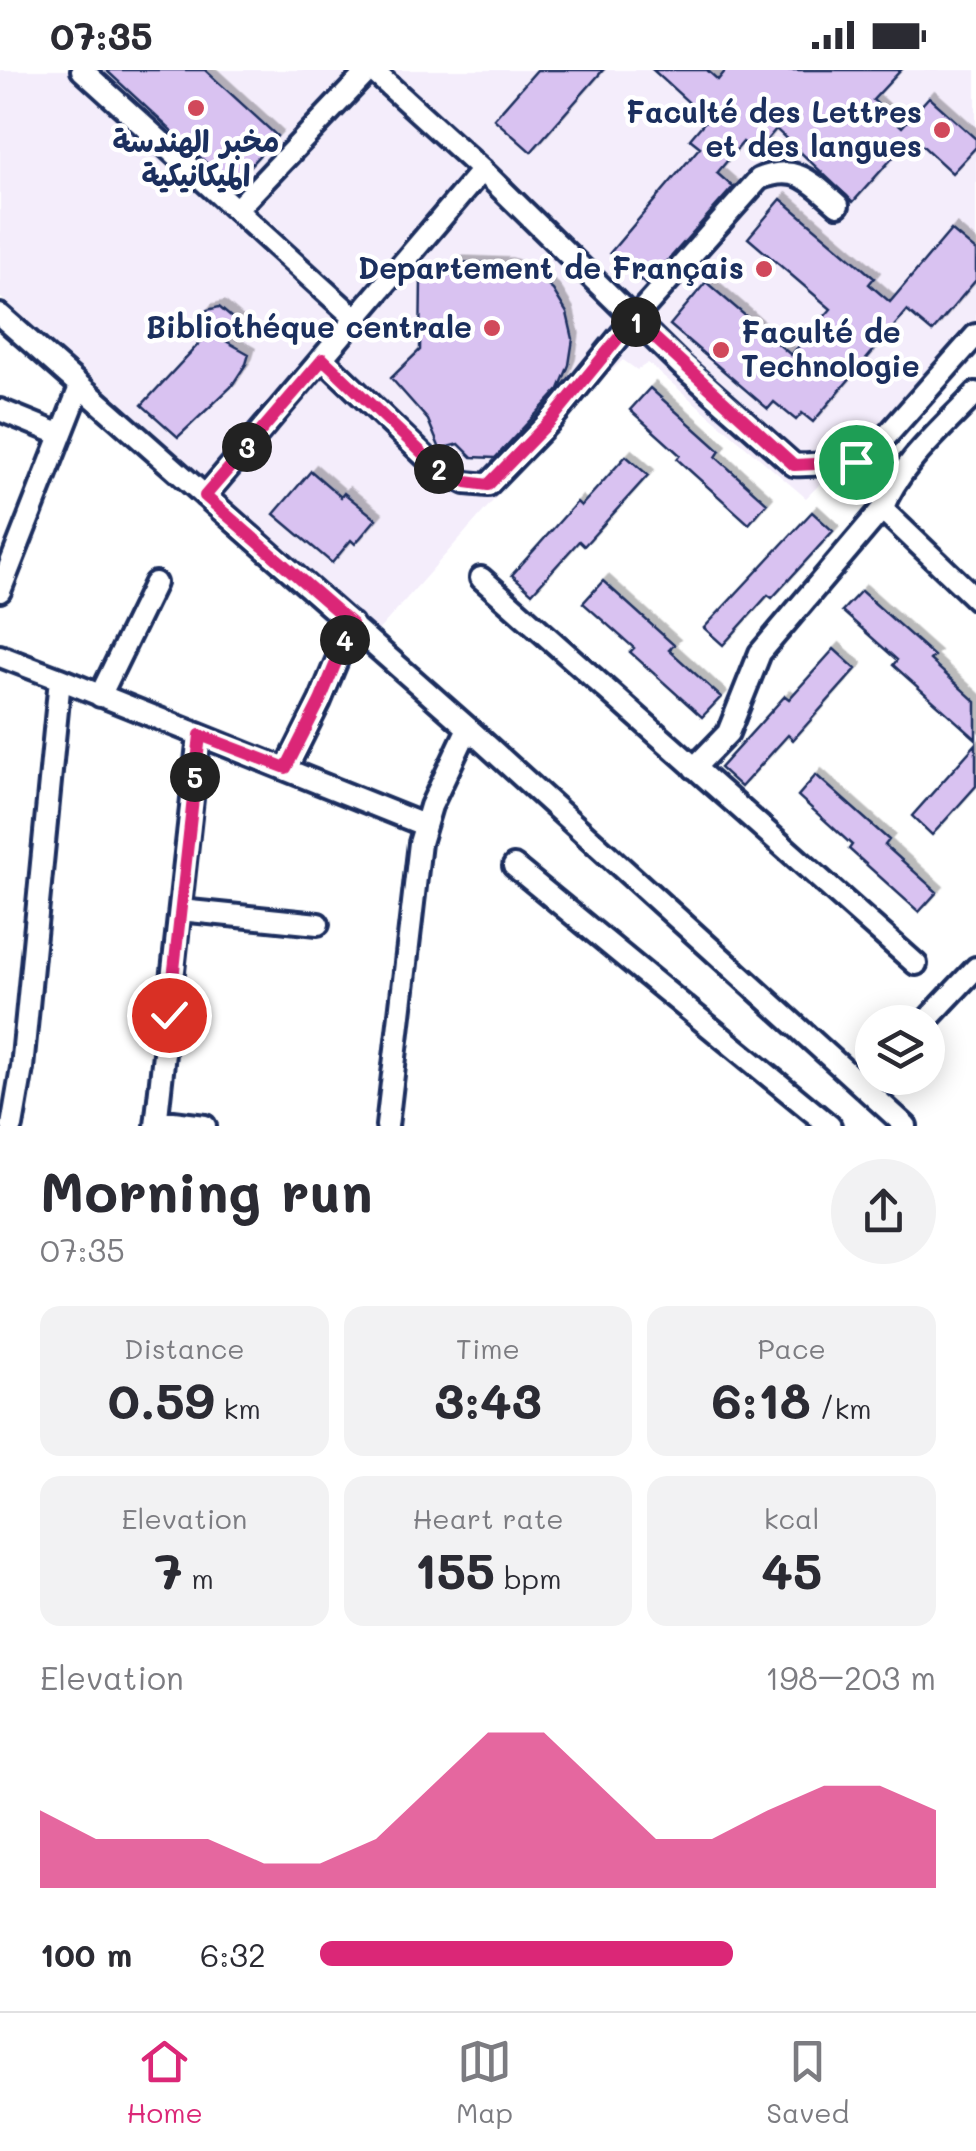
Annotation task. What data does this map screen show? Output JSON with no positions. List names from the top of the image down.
{
  "places": [
    "مخبر الهندسة الميكانيكية",
    "Faculté des Lettres et des langues",
    "Departement de Français",
    "Bibliothéque centrale",
    "Faculté de Technologie"
  ],
  "page": {
    "status": "07:35",
    "pins": [
      "1",
      "3",
      "2",
      "4",
      "5"
    ],
    "heading": ["Morning run", "07:35"],
    "stats": [
      ["Distance", "0.59 km"],
      ["Time", "3:43"],
      ["Pace", "6:18 /km"],
      ["Elevation", "7 m"],
      ["Heart rate", "155 bpm"],
      ["kcal", "45"]
    ],
    "chart": ["Elevation", "198–203 m"],
    "list": [
      {
        "name": "100 m",
        "note": "6:32"
      }
    ],
    "tabs": ["Home", "Map", "Saved"]
  }
}
